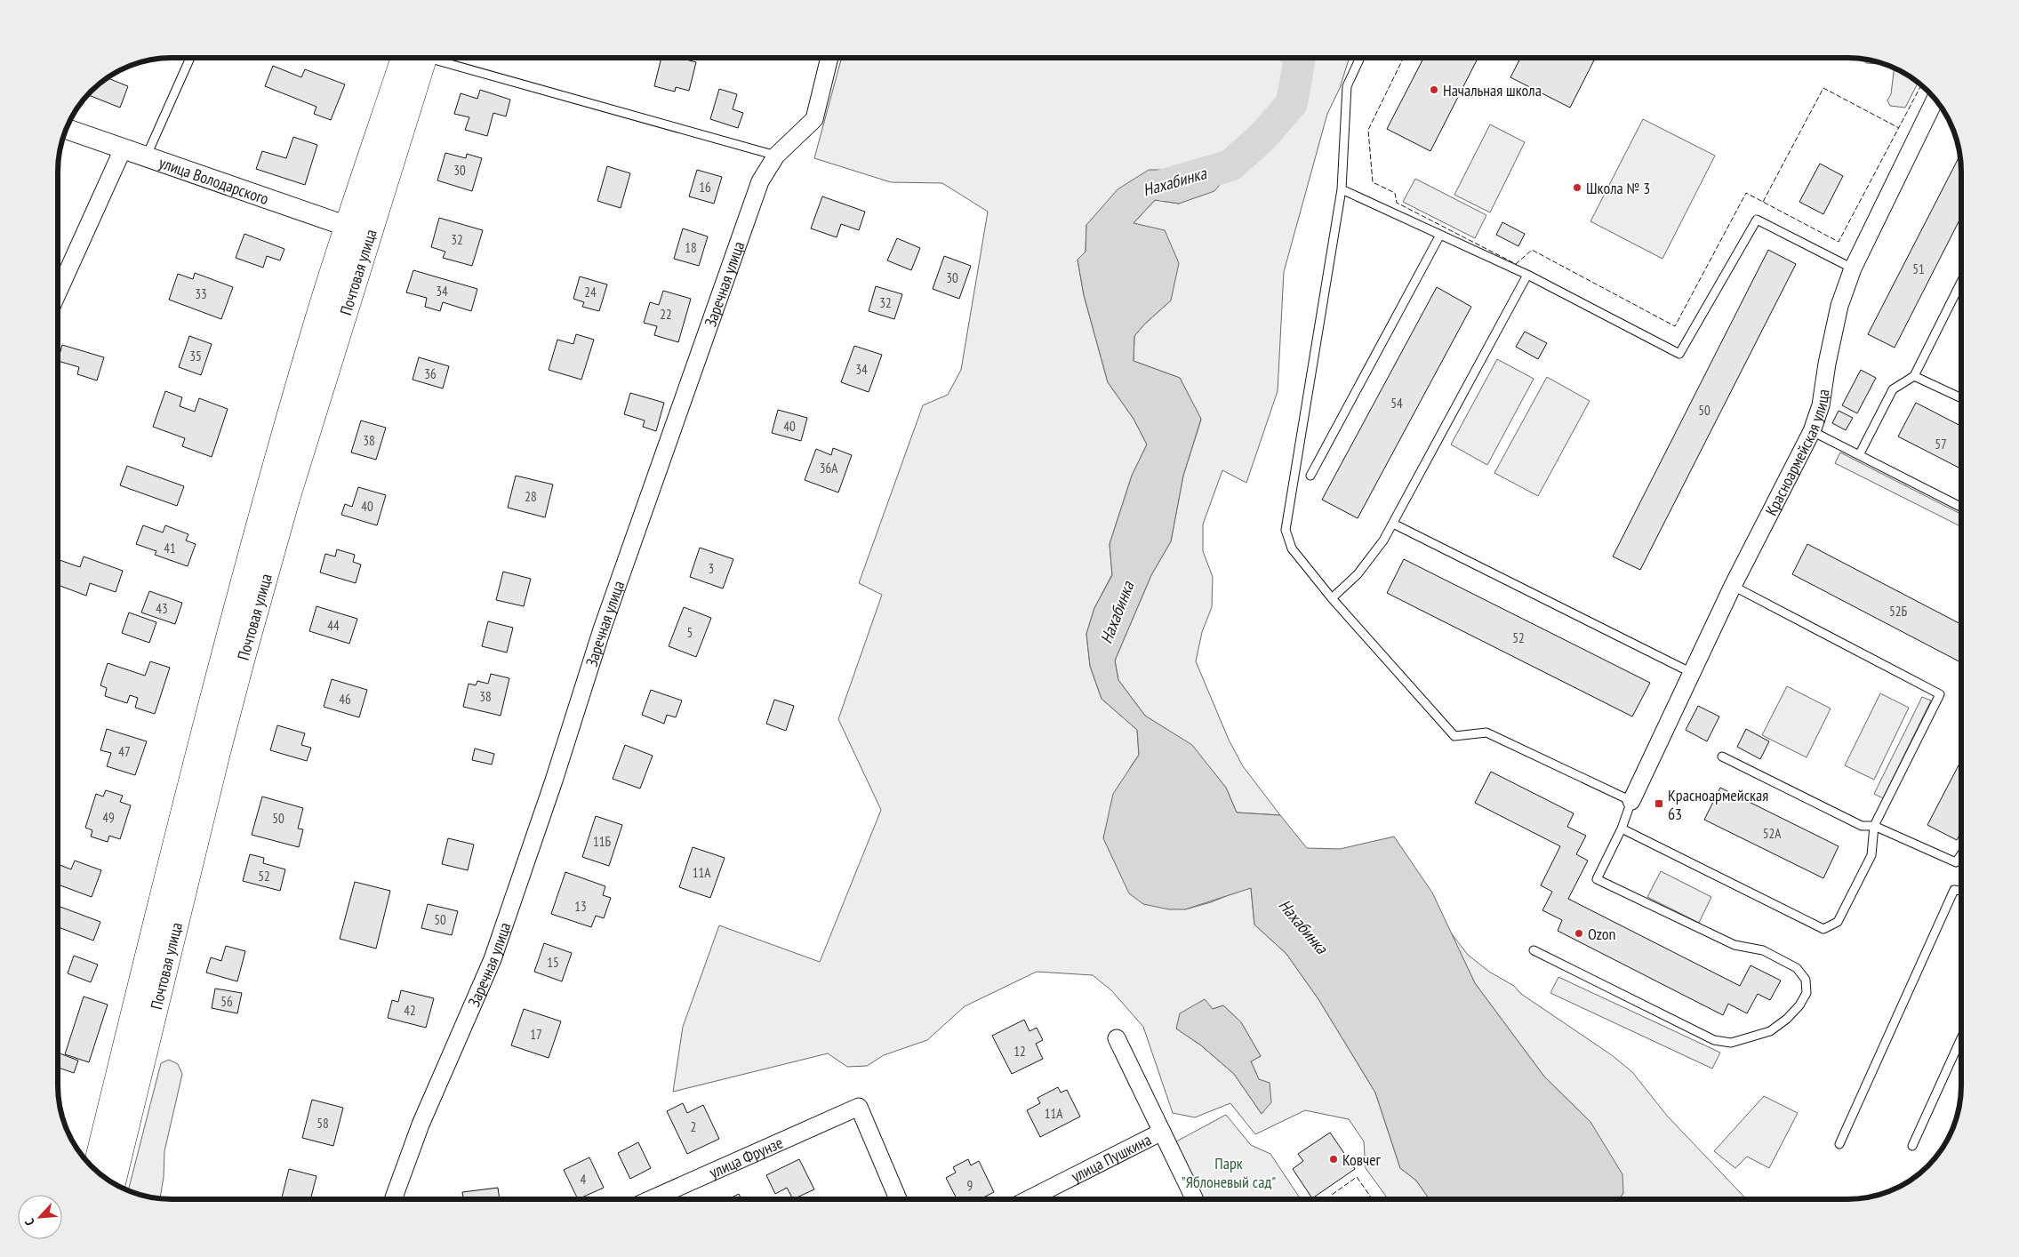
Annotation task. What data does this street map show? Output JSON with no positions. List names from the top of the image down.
{
  "streets": {
    "main road": ["Почтовая улица"],
    "street": [
      "улица Володарского",
      "Заречная улица",
      "Красноармейская улица",
      "улица Фрунзе",
      "улица Пушкина"
    ]
  },
  "crossings": [
    ["улица Володарского", "Почтовая улица"]
  ],
  "water": ["Нахабинка"],
  "parks": ["Парк \"Яблоневый сад\""],
  "places": {
    "other": [
      "Начальная школа",
      "Школа № 3",
      "Ozon",
      "Ковчег"
    ],
    "transit": ["Красноармейская 63"]
  },
  "house_numbers": [
    "30",
    "16",
    "32",
    "18",
    "51",
    "30",
    "34",
    "24",
    "33",
    "32",
    "22",
    "35",
    "34",
    "36",
    "54",
    "50",
    "40",
    "38",
    "57",
    "36А",
    "28",
    "40",
    "41",
    "3",
    "43",
    "52Б",
    "44",
    "5",
    "52",
    "38",
    "46",
    "47",
    "49",
    "50",
    "52А",
    "11Б",
    "11А",
    "52",
    "13",
    "50",
    "15",
    "56",
    "42",
    "17",
    "12",
    "11А",
    "58",
    "2",
    "4",
    "9"
  ],
  "north": "bottom left"
}
